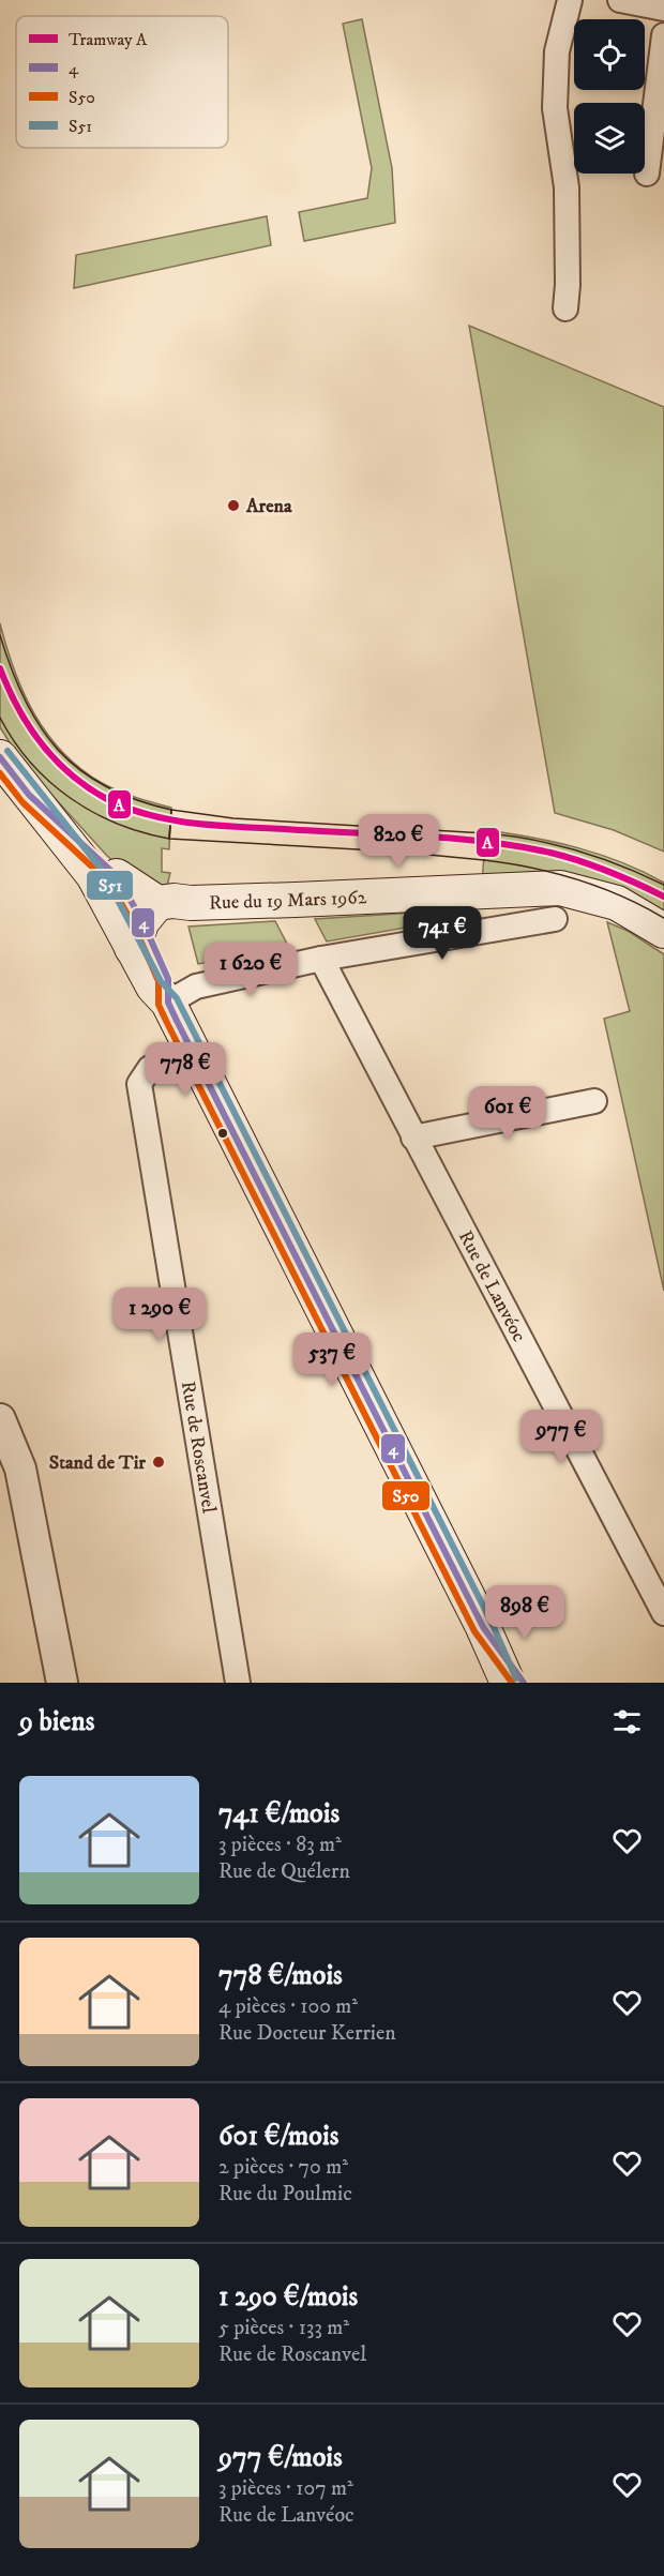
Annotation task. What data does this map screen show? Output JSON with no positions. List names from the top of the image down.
{
  "streets": {
    "main road": ["Rue du 19 Mars 1962"],
    "street": ["Rue de Lanvéoc", "Rue de Roscanvel"]
  },
  "places": ["Arena", "Stand de Tir"],
  "lines": [
    "tram line A",
    "transit line S51",
    "transit line 4",
    "transit line S50"
  ],
  "legend": [
    "Tramway A",
    "4",
    "S50",
    "S51"
  ],
  "page": {
    "price": [
      "820 €",
      "741 €",
      "1 620 €",
      "778 €",
      "601 €",
      "1 290 €",
      "537 €",
      "977 €",
      "898 €"
    ],
    "heading": "9 biens",
    "list": [
      {
        "name": "741 €/mois",
        "note": "3 pièces · 83 m² · Rue de Quélern"
      },
      {
        "name": "778 €/mois",
        "note": "4 pièces · 100 m² · Rue Docteur Kerrien"
      },
      {
        "name": "601 €/mois",
        "note": "2 pièces · 70 m² · Rue du Poulmic"
      },
      {
        "name": "1 290 €/mois",
        "note": "5 pièces · 133 m² · Rue de Roscanvel"
      },
      {
        "name": "977 €/mois",
        "note": "3 pièces · 107 m² · Rue de Lanvéoc"
      }
    ]
  }
}
